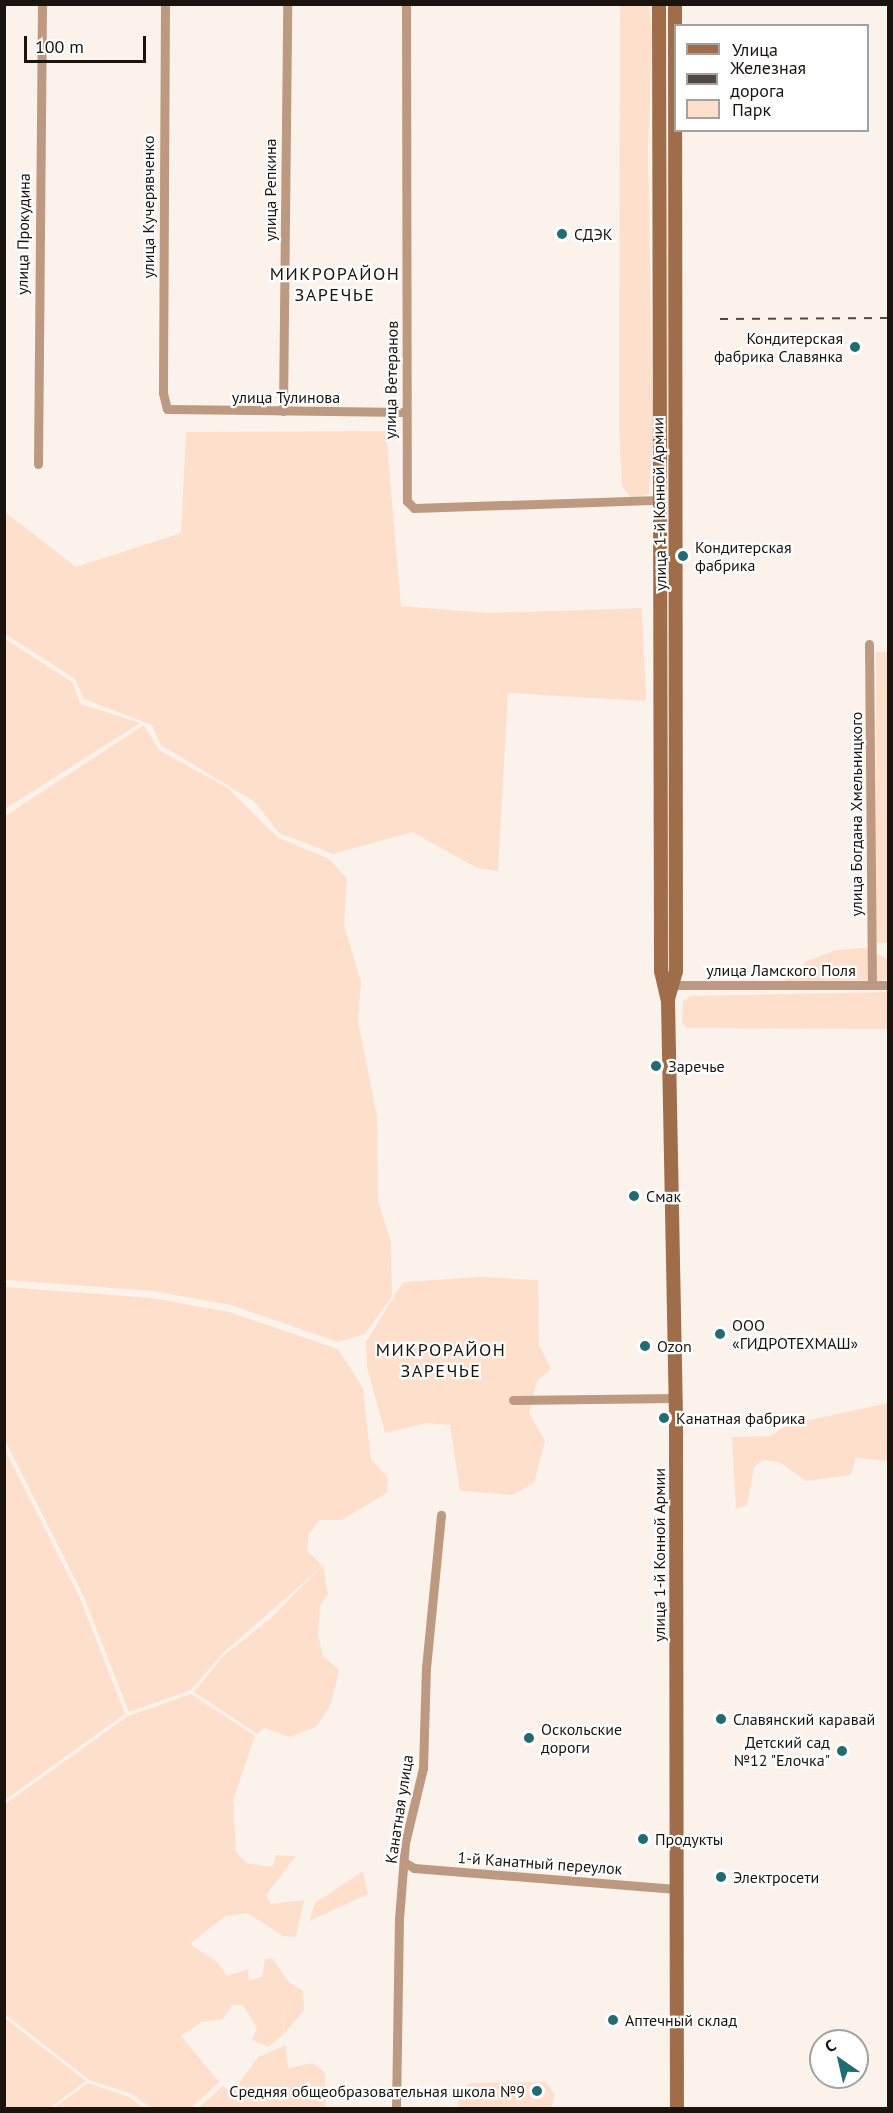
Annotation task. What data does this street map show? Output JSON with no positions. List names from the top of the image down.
{
  "streets": {
    "main road": ["улица 1-й Конной Армии"],
    "street": [
      "улица Репкина",
      "улица Кучерявченко",
      "улица Прокудина",
      "улица Ветеранов",
      "улица Тулинова",
      "улица Богдана Хмельницкого",
      "улица Ламского Поля",
      "Канатная улица",
      "1-й Канатный переулок"
    ]
  },
  "crossings": [
    ["улица Репкина", "улица Тулинова"],
    ["улица Кучерявченко", "улица Тулинова"],
    ["улица Ветеранов", "улица Тулинова"],
    ["улица Ветеранов", "улица 1-й Конной Армии"],
    ["улица 1-й Конной Армии", "улица Ламского Поля"],
    ["улица 1-й Конной Армии", "1-й Канатный переулок"],
    ["улица Богдана Хмельницкого", "улица Ламского Поля"],
    ["Канатная улица", "1-й Канатный переулок"]
  ],
  "districts": ["МИКРОРАЙОН ЗАРЕЧЬЕ", "МИКРОРАЙОН ЗАРЕЧЬЕ"],
  "places": [
    "СДЭК",
    "Кондитерская фабрика Славянка",
    "Кондитерская фабрика",
    "Заречье",
    "Смак",
    "ООО «ГИДРОТЕХМАШ»",
    "Ozon",
    "Канатная фабрика",
    "Славянский каравай",
    "Оскольские дороги",
    "Детский сад №12 \"Елочка\"",
    "Продукты",
    "Электросети",
    "Аптечный склад",
    "Средняя общеобразовательная школа №9"
  ],
  "legend": ["Улица", "Железная дорога", "Парк"],
  "scale_bar": "100 m",
  "north": "top left"
}
